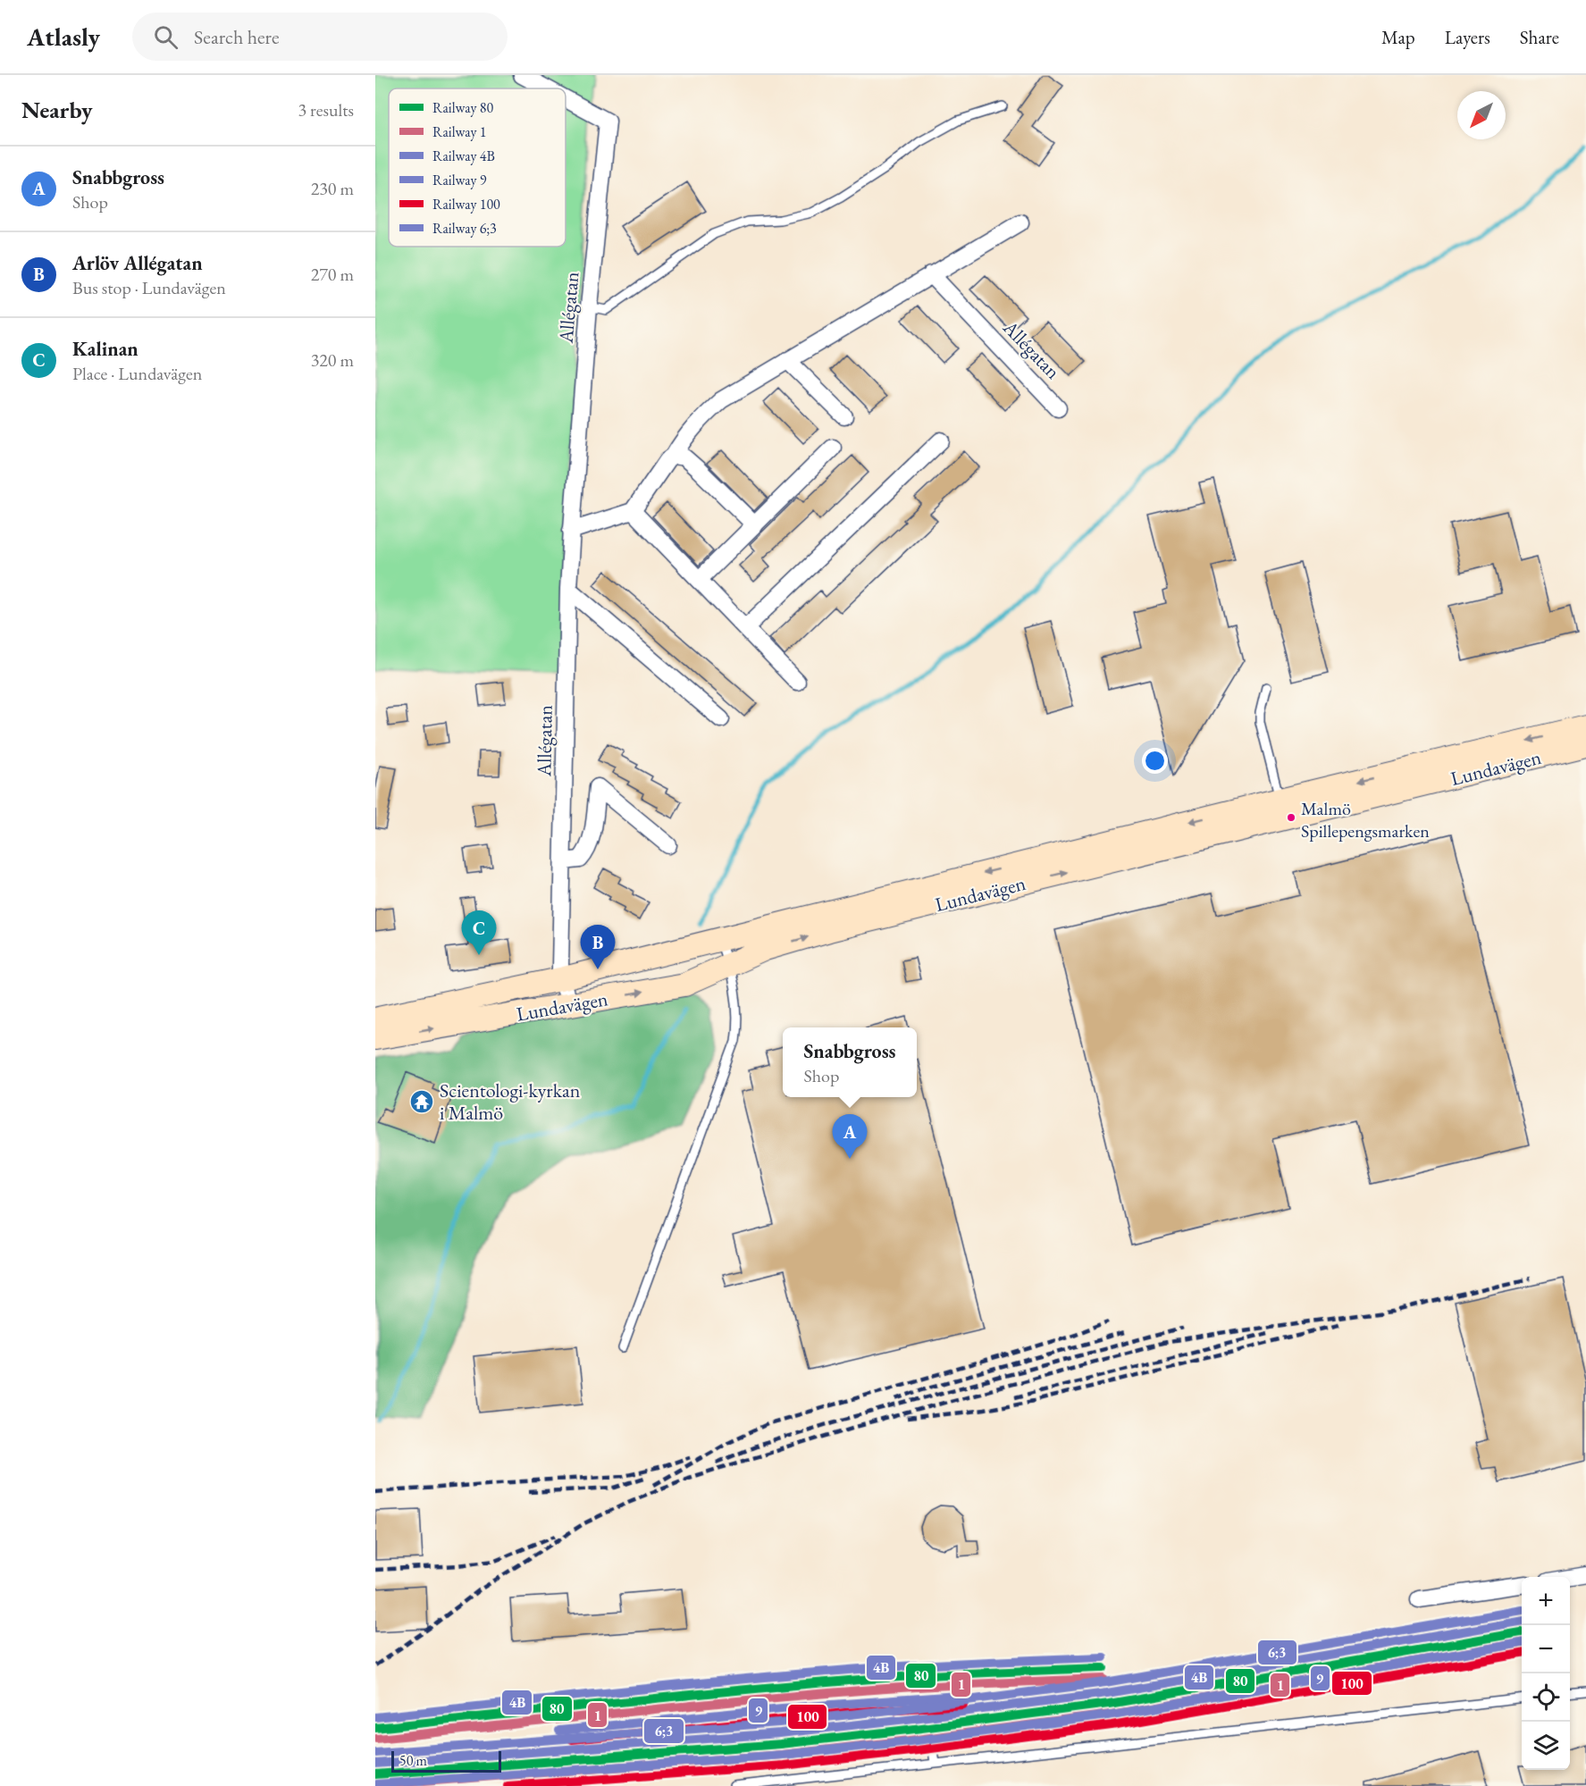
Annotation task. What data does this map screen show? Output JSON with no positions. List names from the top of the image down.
{
  "streets": {
    "main road": ["Lundavägen"],
    "street": ["Allégatan"]
  },
  "crossings": [
    ["Allégatan", "Lundavägen"]
  ],
  "places": {
    "other": ["Malmö Spillepengsmarken"],
    "temple": ["Scientologi-kyrkan i Malmö"]
  },
  "lines": [
    "rail line 6;3",
    "rail line 4B",
    "rail line 80",
    "rail line 1",
    "rail line 9",
    "rail line 100"
  ],
  "legend": [
    "Railway 80",
    "Railway 1",
    "Railway 4B",
    "Railway 9",
    "Railway 100",
    "Railway 6;3"
  ],
  "scale_bar": "50 m",
  "north": "bottom left",
  "page": {
    "header": "Atlasly",
    "search": "Search here",
    "nav": ["Map", "Layers", "Share"],
    "heading": ["Nearby", "3 results"],
    "list": [
      {
        "mark": "A",
        "name": "Snabbgross",
        "note": "Shop",
        "value": "230 m"
      },
      {
        "mark": "B",
        "name": "Arlöv Allégatan",
        "note": "Bus stop · Lundavägen",
        "value": "270 m"
      },
      {
        "mark": "C",
        "name": "Kalinan",
        "note": "Place · Lundavägen",
        "value": "320 m"
      }
    ],
    "pins": ["C", "B", "A"],
    "popup": ["Snabbgross", "Shop"],
    "map_buttons": ["+", "−"],
    "scale": "50 m"
  }
}
